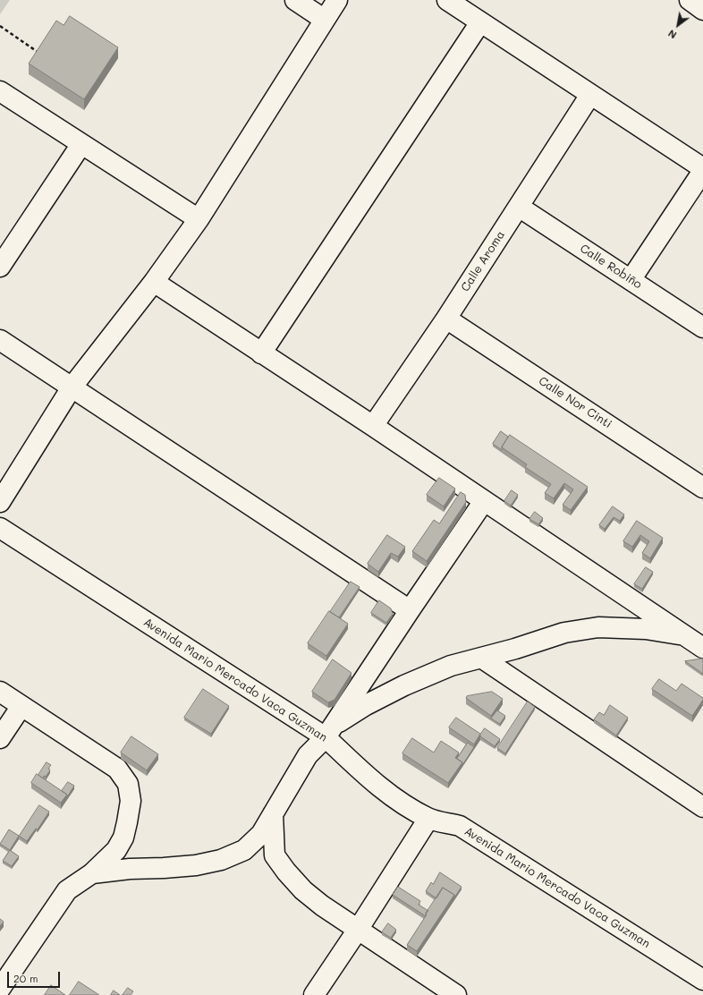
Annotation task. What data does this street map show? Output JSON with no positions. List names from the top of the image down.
{
  "streets": {
    "street": [
      "Calle Aroma",
      "Calle Robiño",
      "Calle Nor Cinti",
      "Avenida Mario Mercado Vaca Guzman"
    ]
  },
  "crossings": [
    ["Calle Aroma", "Calle Robiño"],
    ["Calle Aroma", "Calle Nor Cinti"]
  ],
  "scale_bar": "20 m",
  "north": "bottom left"
}
